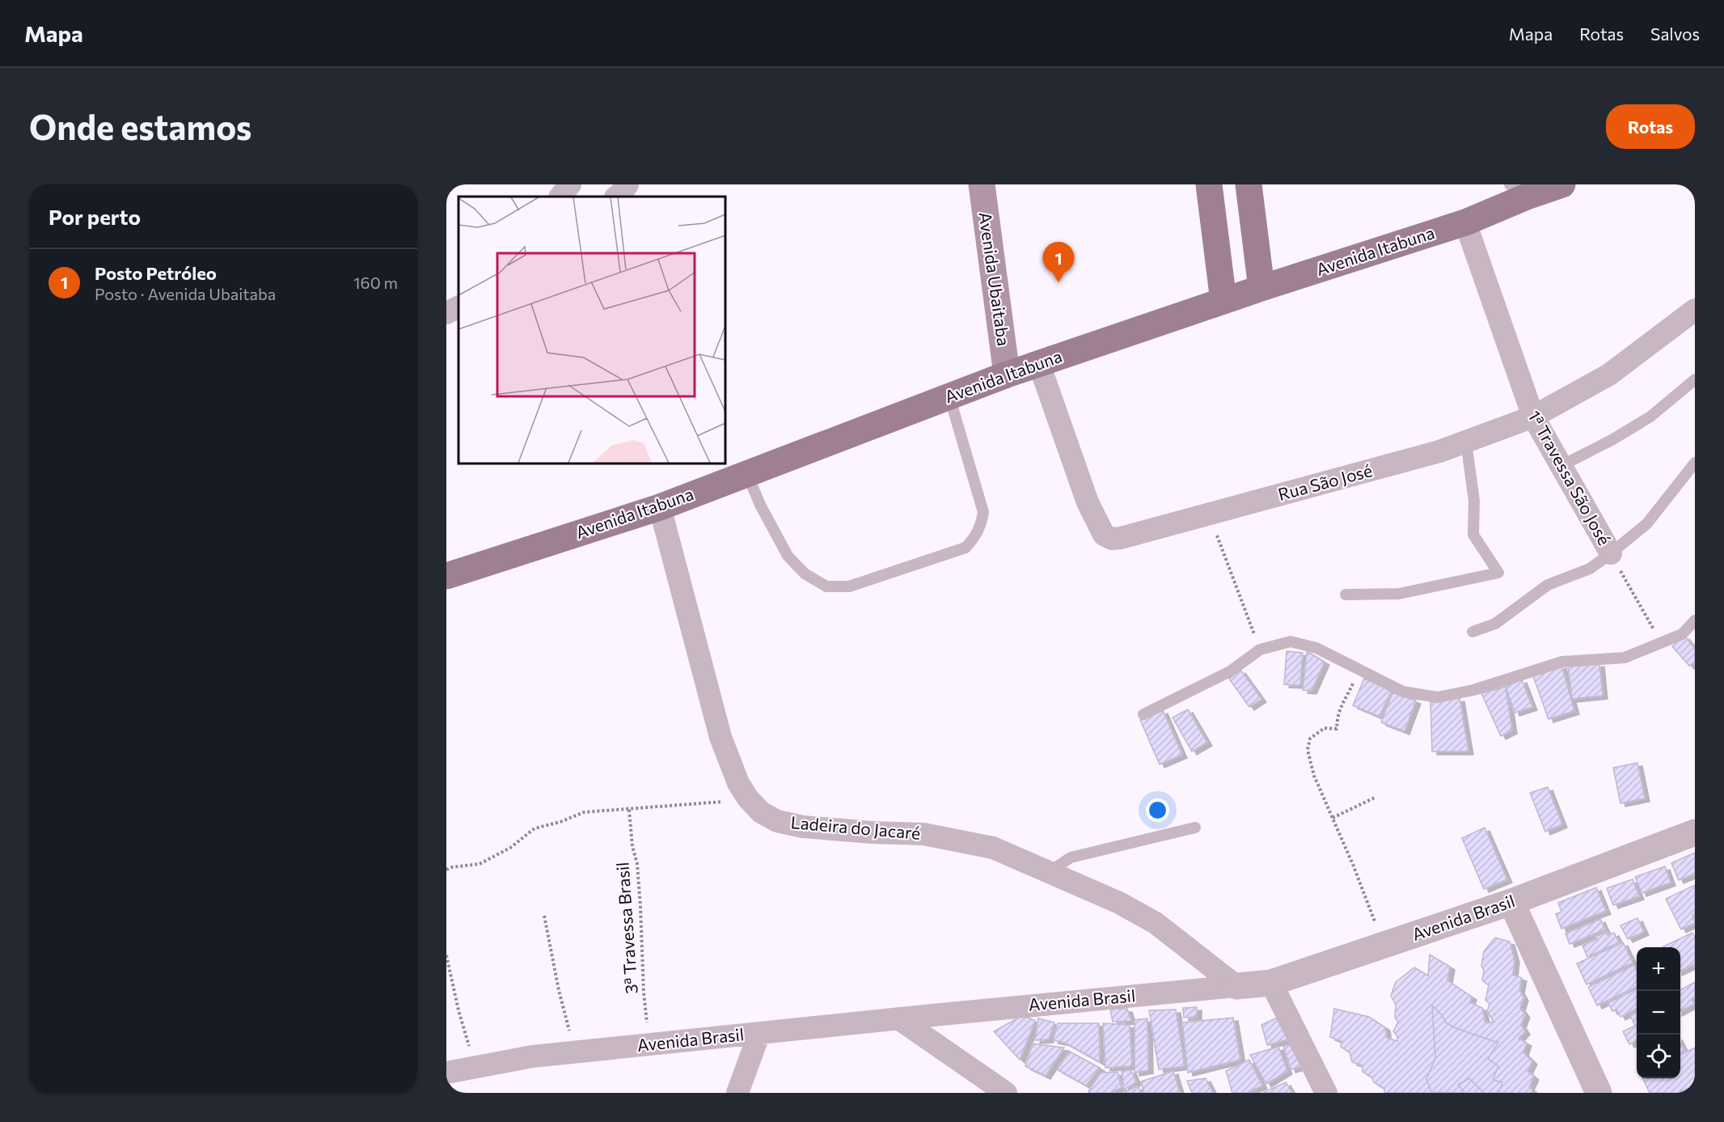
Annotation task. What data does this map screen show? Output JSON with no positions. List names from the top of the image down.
{
  "streets": {
    "main road": ["Avenida Itabuna", "Avenida Ubaitaba"],
    "street": [
      "1ª Travessa São José",
      "Rua São José",
      "Ladeira do Jacaré",
      "Avenida Brasil"
    ],
    "path": ["3ª Travessa Brasil"]
  },
  "crossings": [
    ["Avenida Itabuna", "Avenida Ubaitaba"],
    ["Avenida Itabuna", "1ª Travessa São José"],
    ["Avenida Itabuna", "Rua São José"],
    ["Avenida Itabuna", "Ladeira do Jacaré"],
    ["1ª Travessa São José", "Rua São José"],
    ["Ladeira do Jacaré", "Avenida Brasil"],
    ["Avenida Brasil", "3ª Travessa Brasil"]
  ],
  "page": {
    "header": "Mapa",
    "nav": ["Mapa", "Rotas", "Salvos"],
    "buttons": "Rotas",
    "title": "Onde estamos",
    "heading": "Por perto",
    "pins": "1",
    "list": [
      {
        "mark": "1",
        "name": "Posto Petróleo",
        "note": "Posto · Avenida Ubaitaba",
        "value": "160 m"
      }
    ],
    "map_buttons": ["+", "−"]
  }
}
